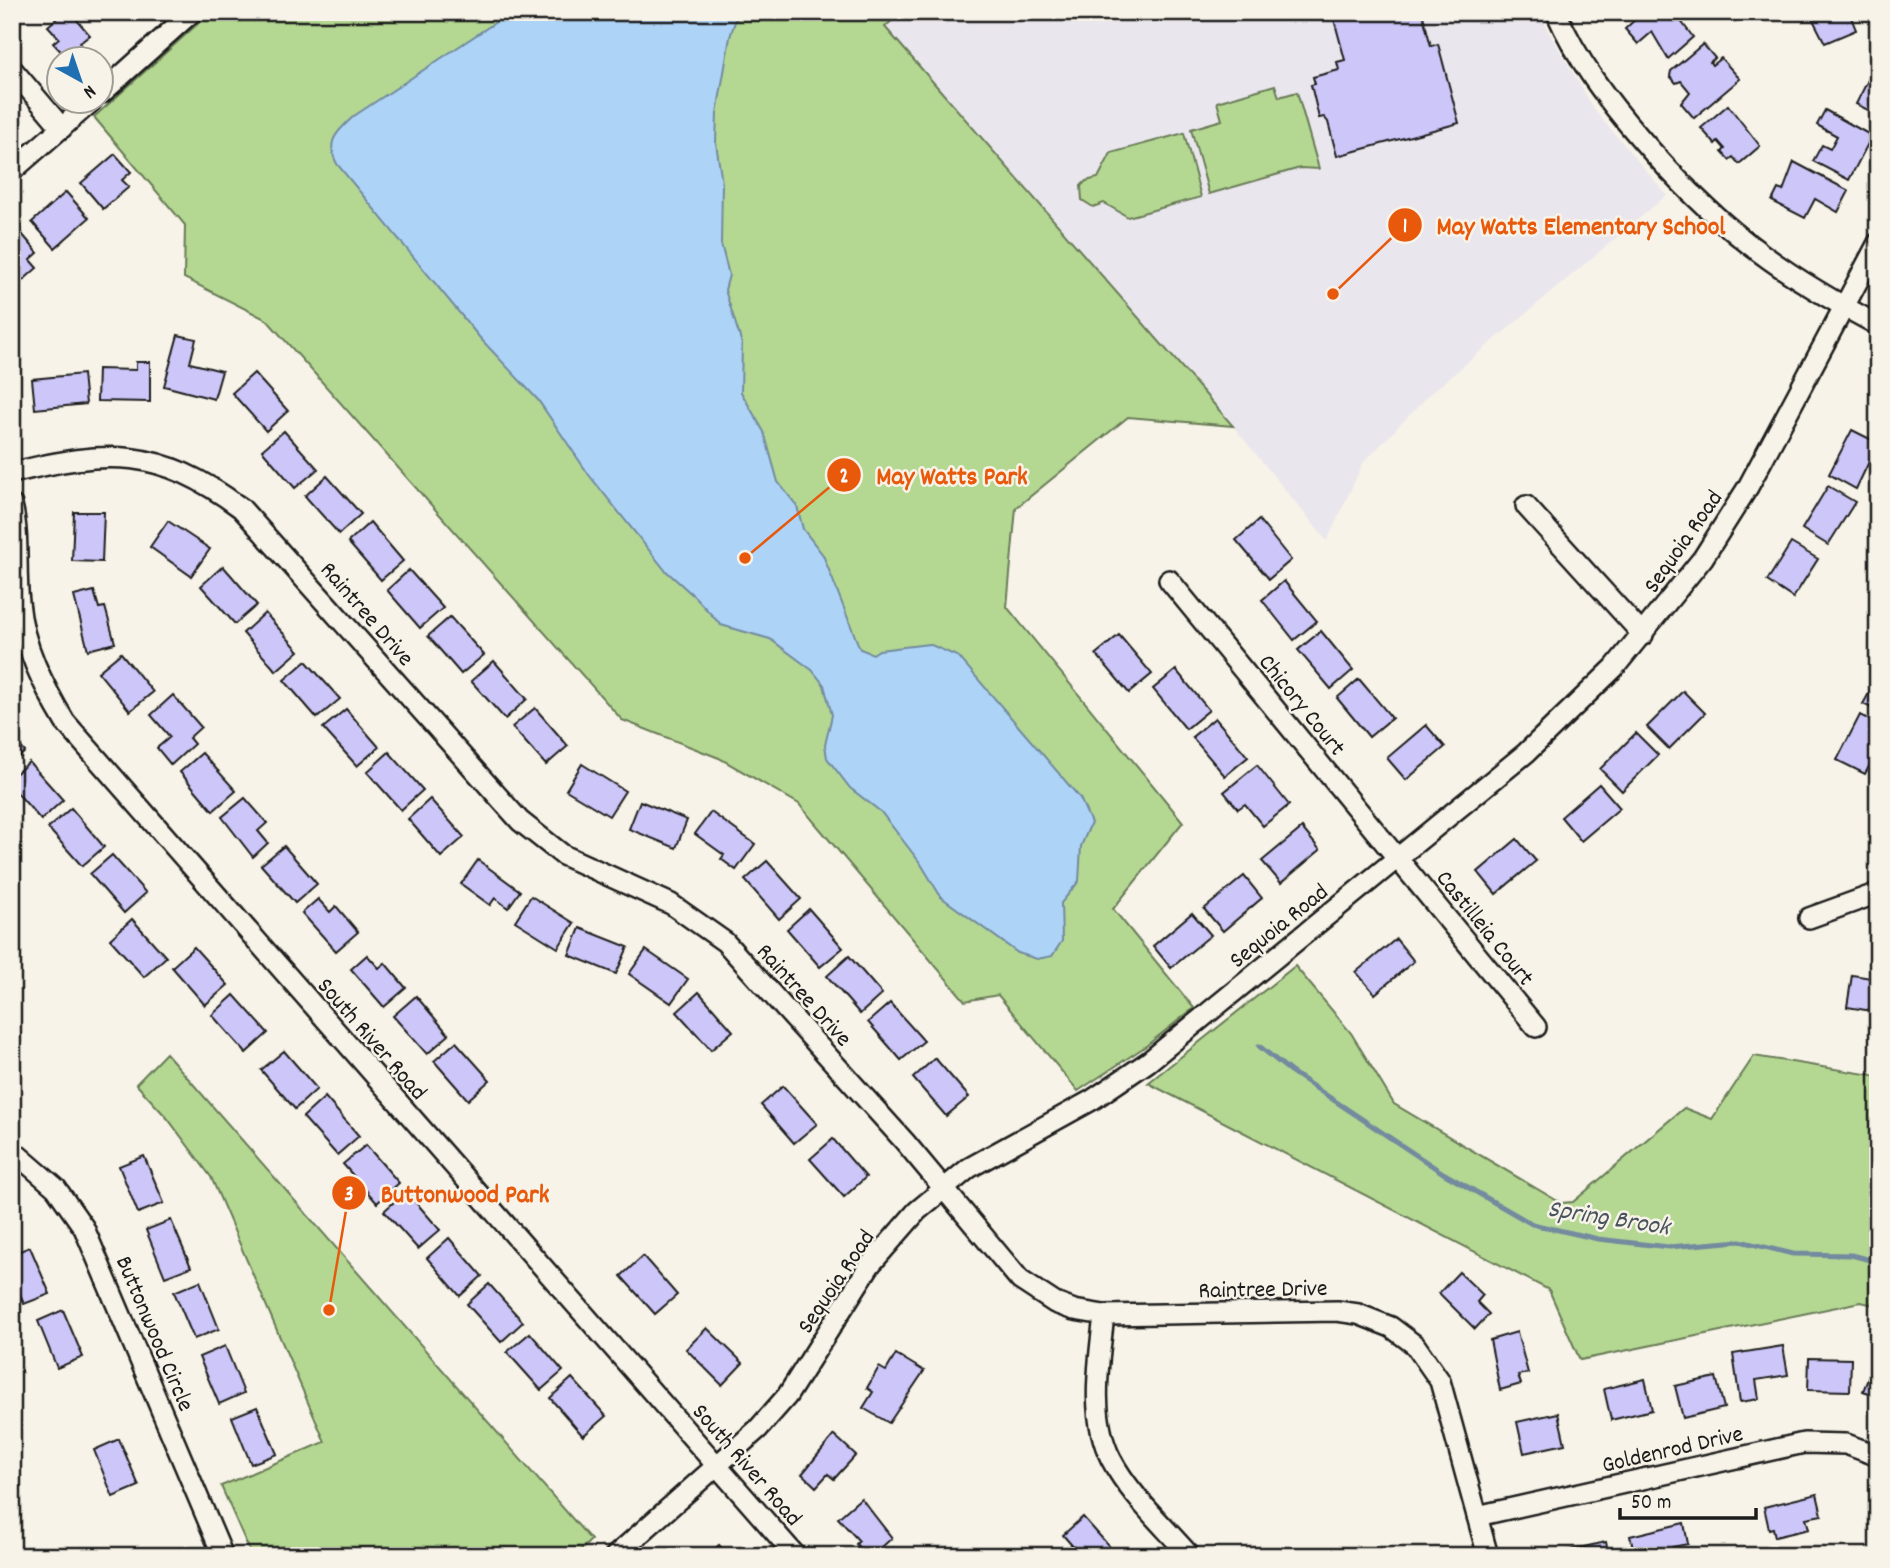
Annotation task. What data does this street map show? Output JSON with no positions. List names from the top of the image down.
{
  "streets": {
    "street": [
      "Sequoia Road",
      "Raintree Drive",
      "Chicory Court",
      "Castilleia Court",
      "South River Road",
      "Buttonwood Circle",
      "Goldenrod Drive"
    ]
  },
  "crossings": [
    ["Sequoia Road", "Raintree Drive"],
    ["Sequoia Road", "Chicory Court"],
    ["Sequoia Road", "Castilleia Court"],
    ["Sequoia Road", "South River Road"],
    ["Raintree Drive", "Goldenrod Drive"],
    ["Chicory Court", "Castilleia Court"]
  ],
  "water": ["Spring Brook"],
  "places": ["May Watts Elementary School", "May Watts Park", "Buttonwood Park"],
  "scale_bar": "50 m",
  "north": "bottom right"
}
